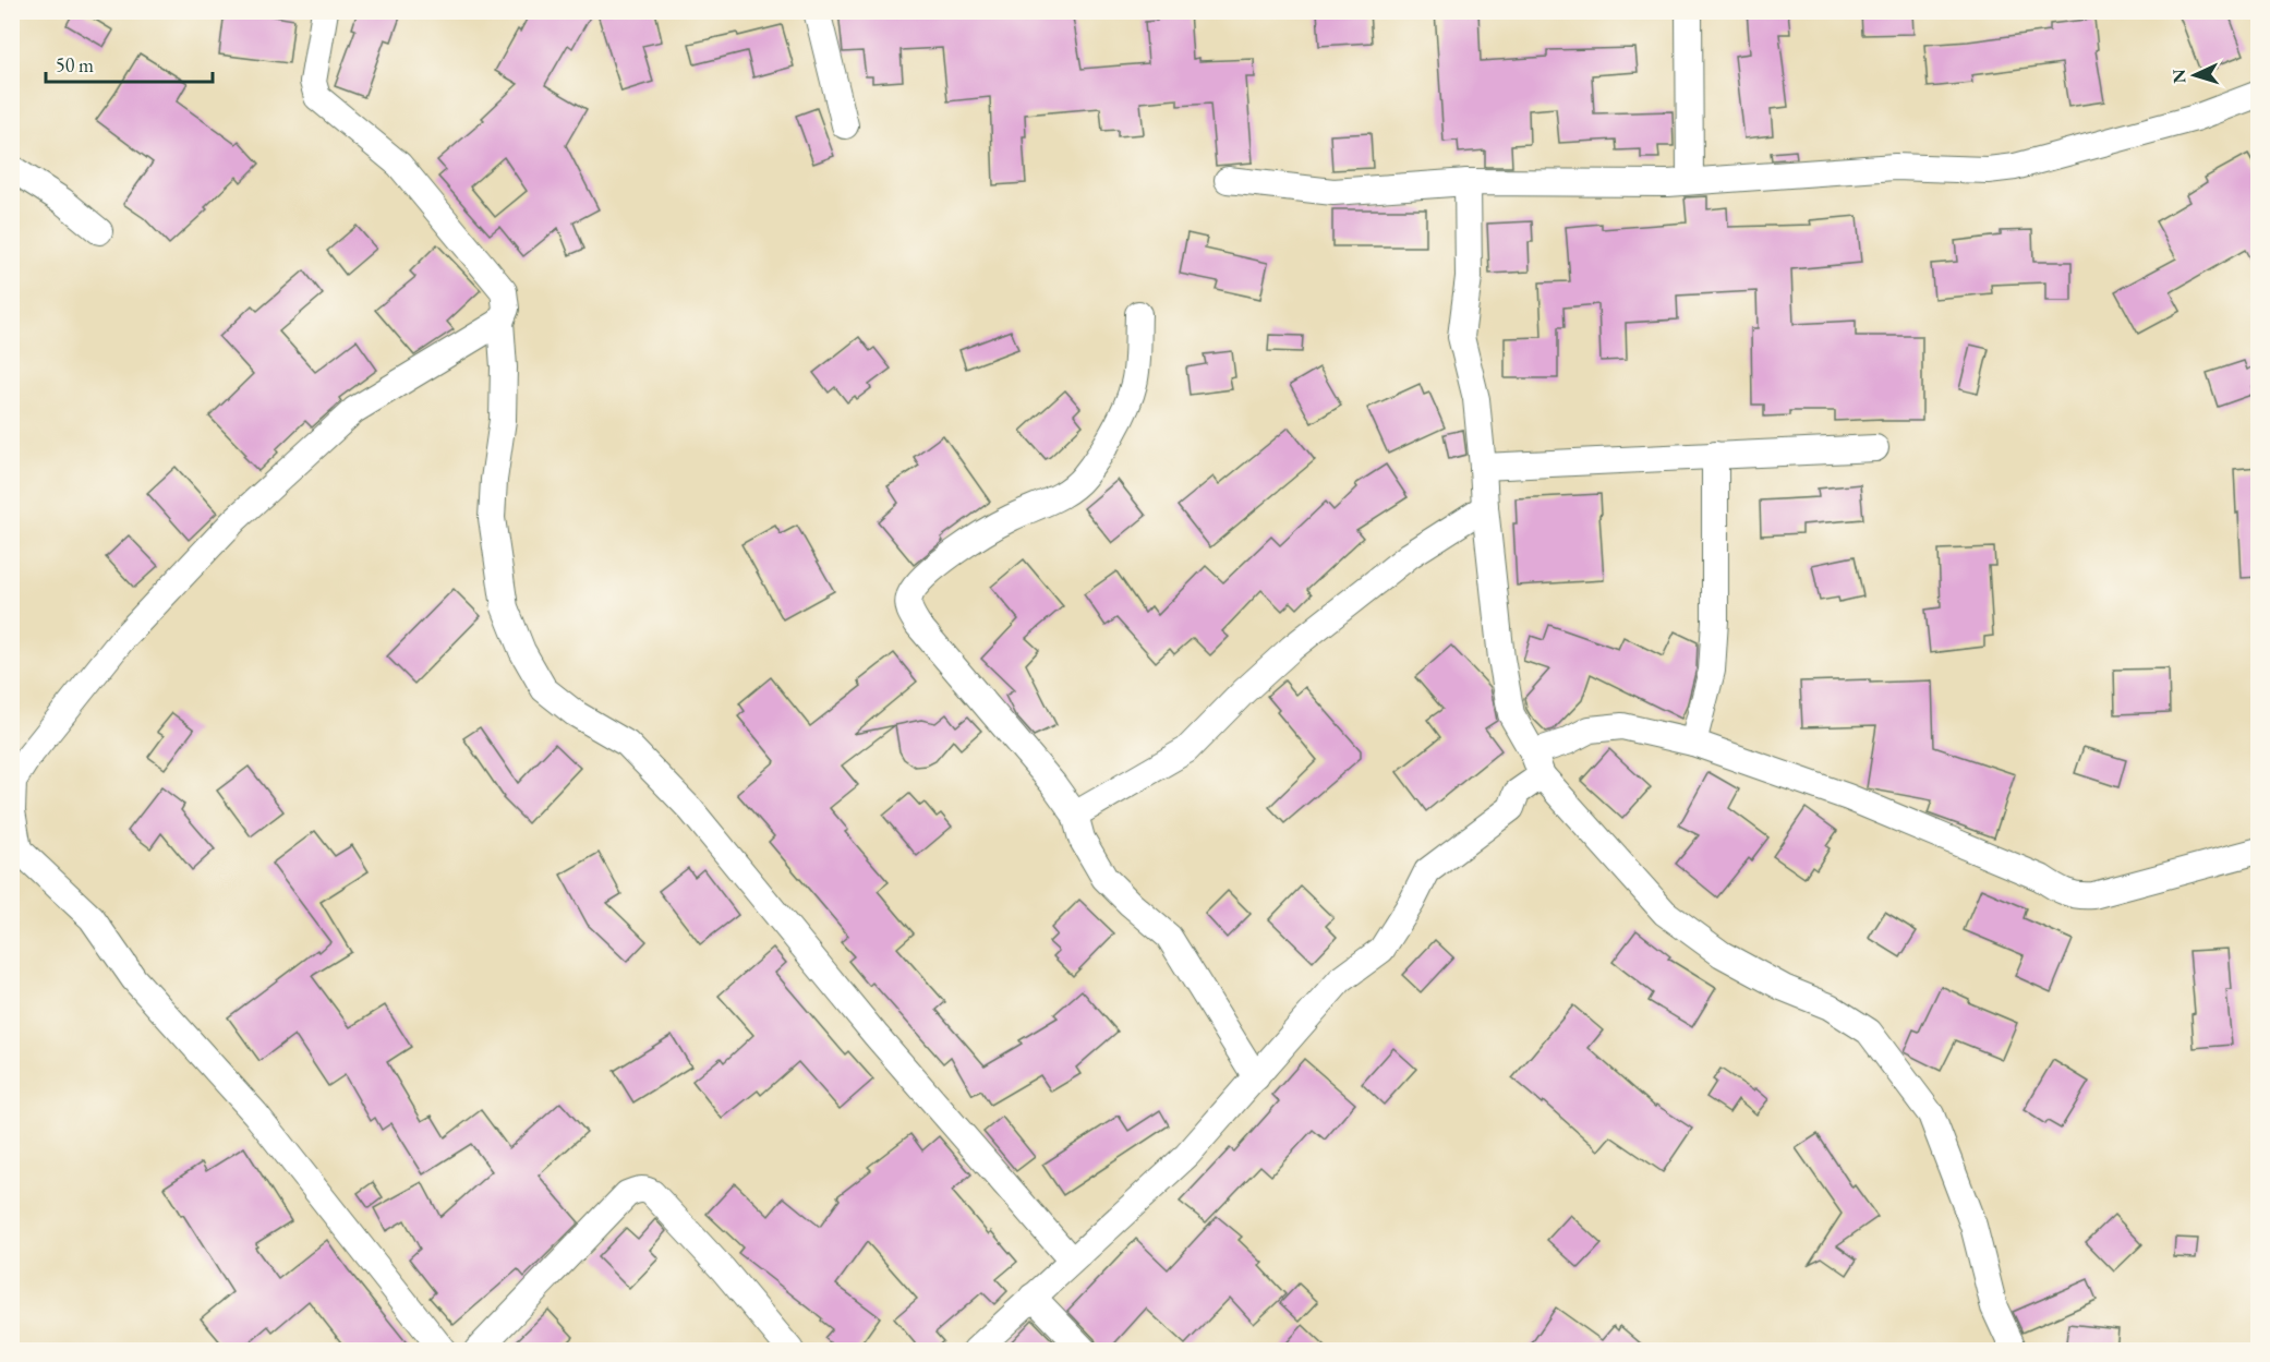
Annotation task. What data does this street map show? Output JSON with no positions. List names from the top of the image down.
{
  "scale_bar": "50 m",
  "north": "left"
}
